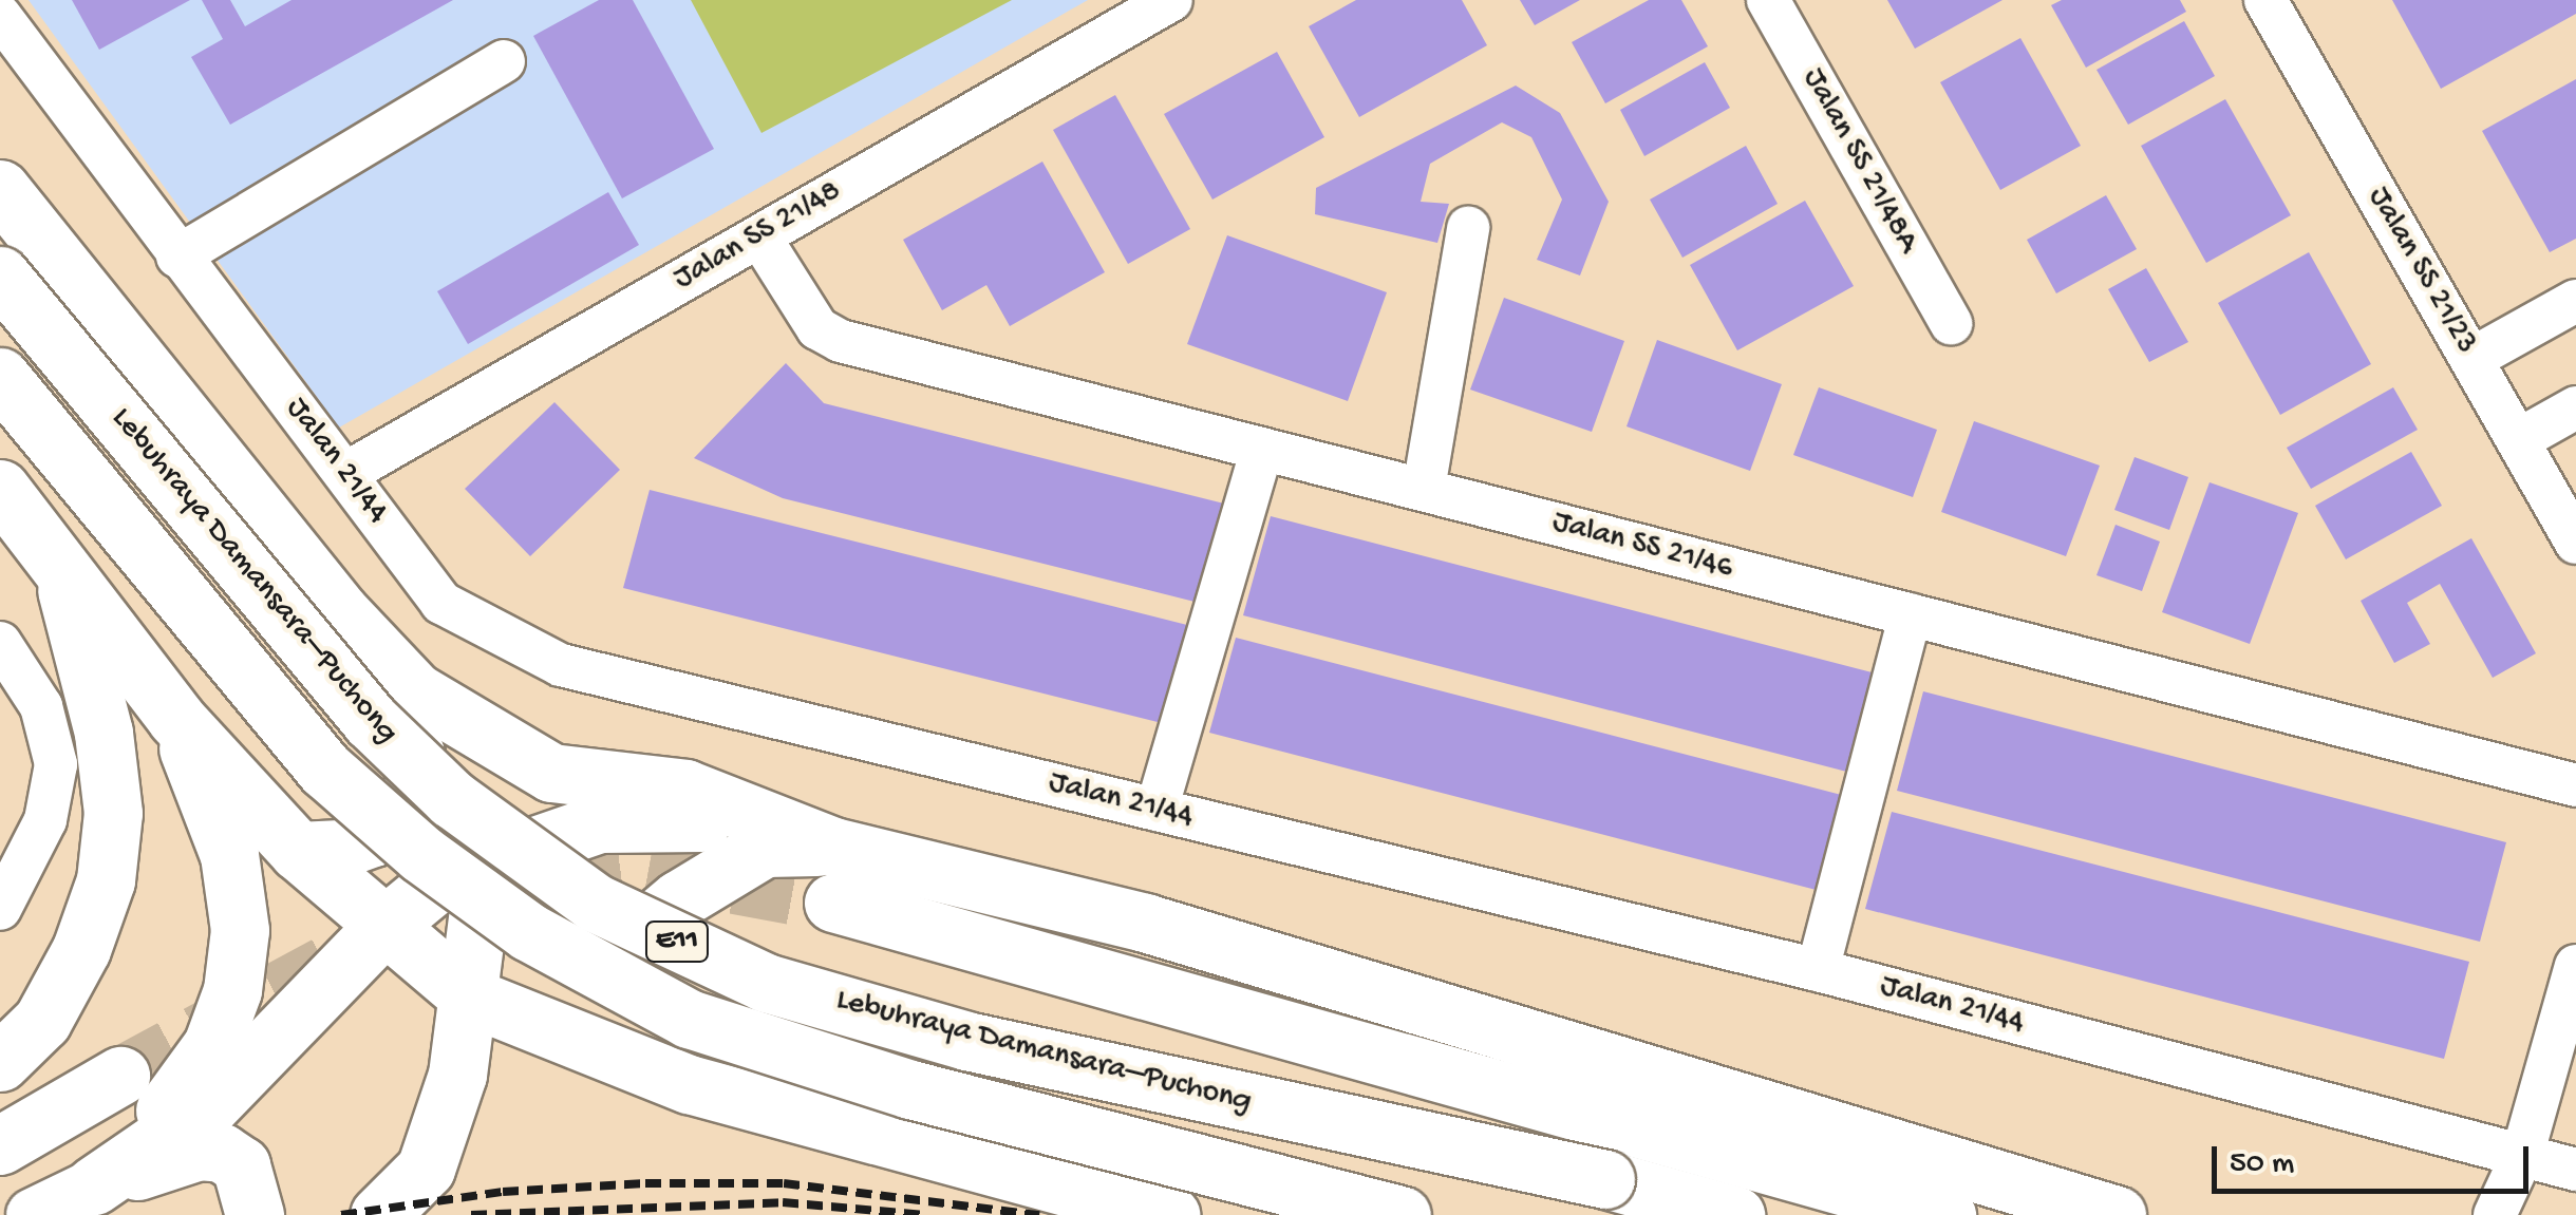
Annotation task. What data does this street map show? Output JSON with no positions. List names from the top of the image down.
{
  "streets": {
    "highway": ["Lebuhraya Damansara–Puchong", "E11"],
    "street": [
      "Jalan SS 21/48A",
      "Jalan SS 21/48",
      "Jalan SS 21/23",
      "Jalan 21/44",
      "Jalan SS 21/46"
    ]
  },
  "crossings": [
    ["Jalan SS 21/48", "Jalan 21/44"],
    ["Jalan SS 21/48", "Jalan SS 21/46"]
  ],
  "scale_bar": "50 m"
}
